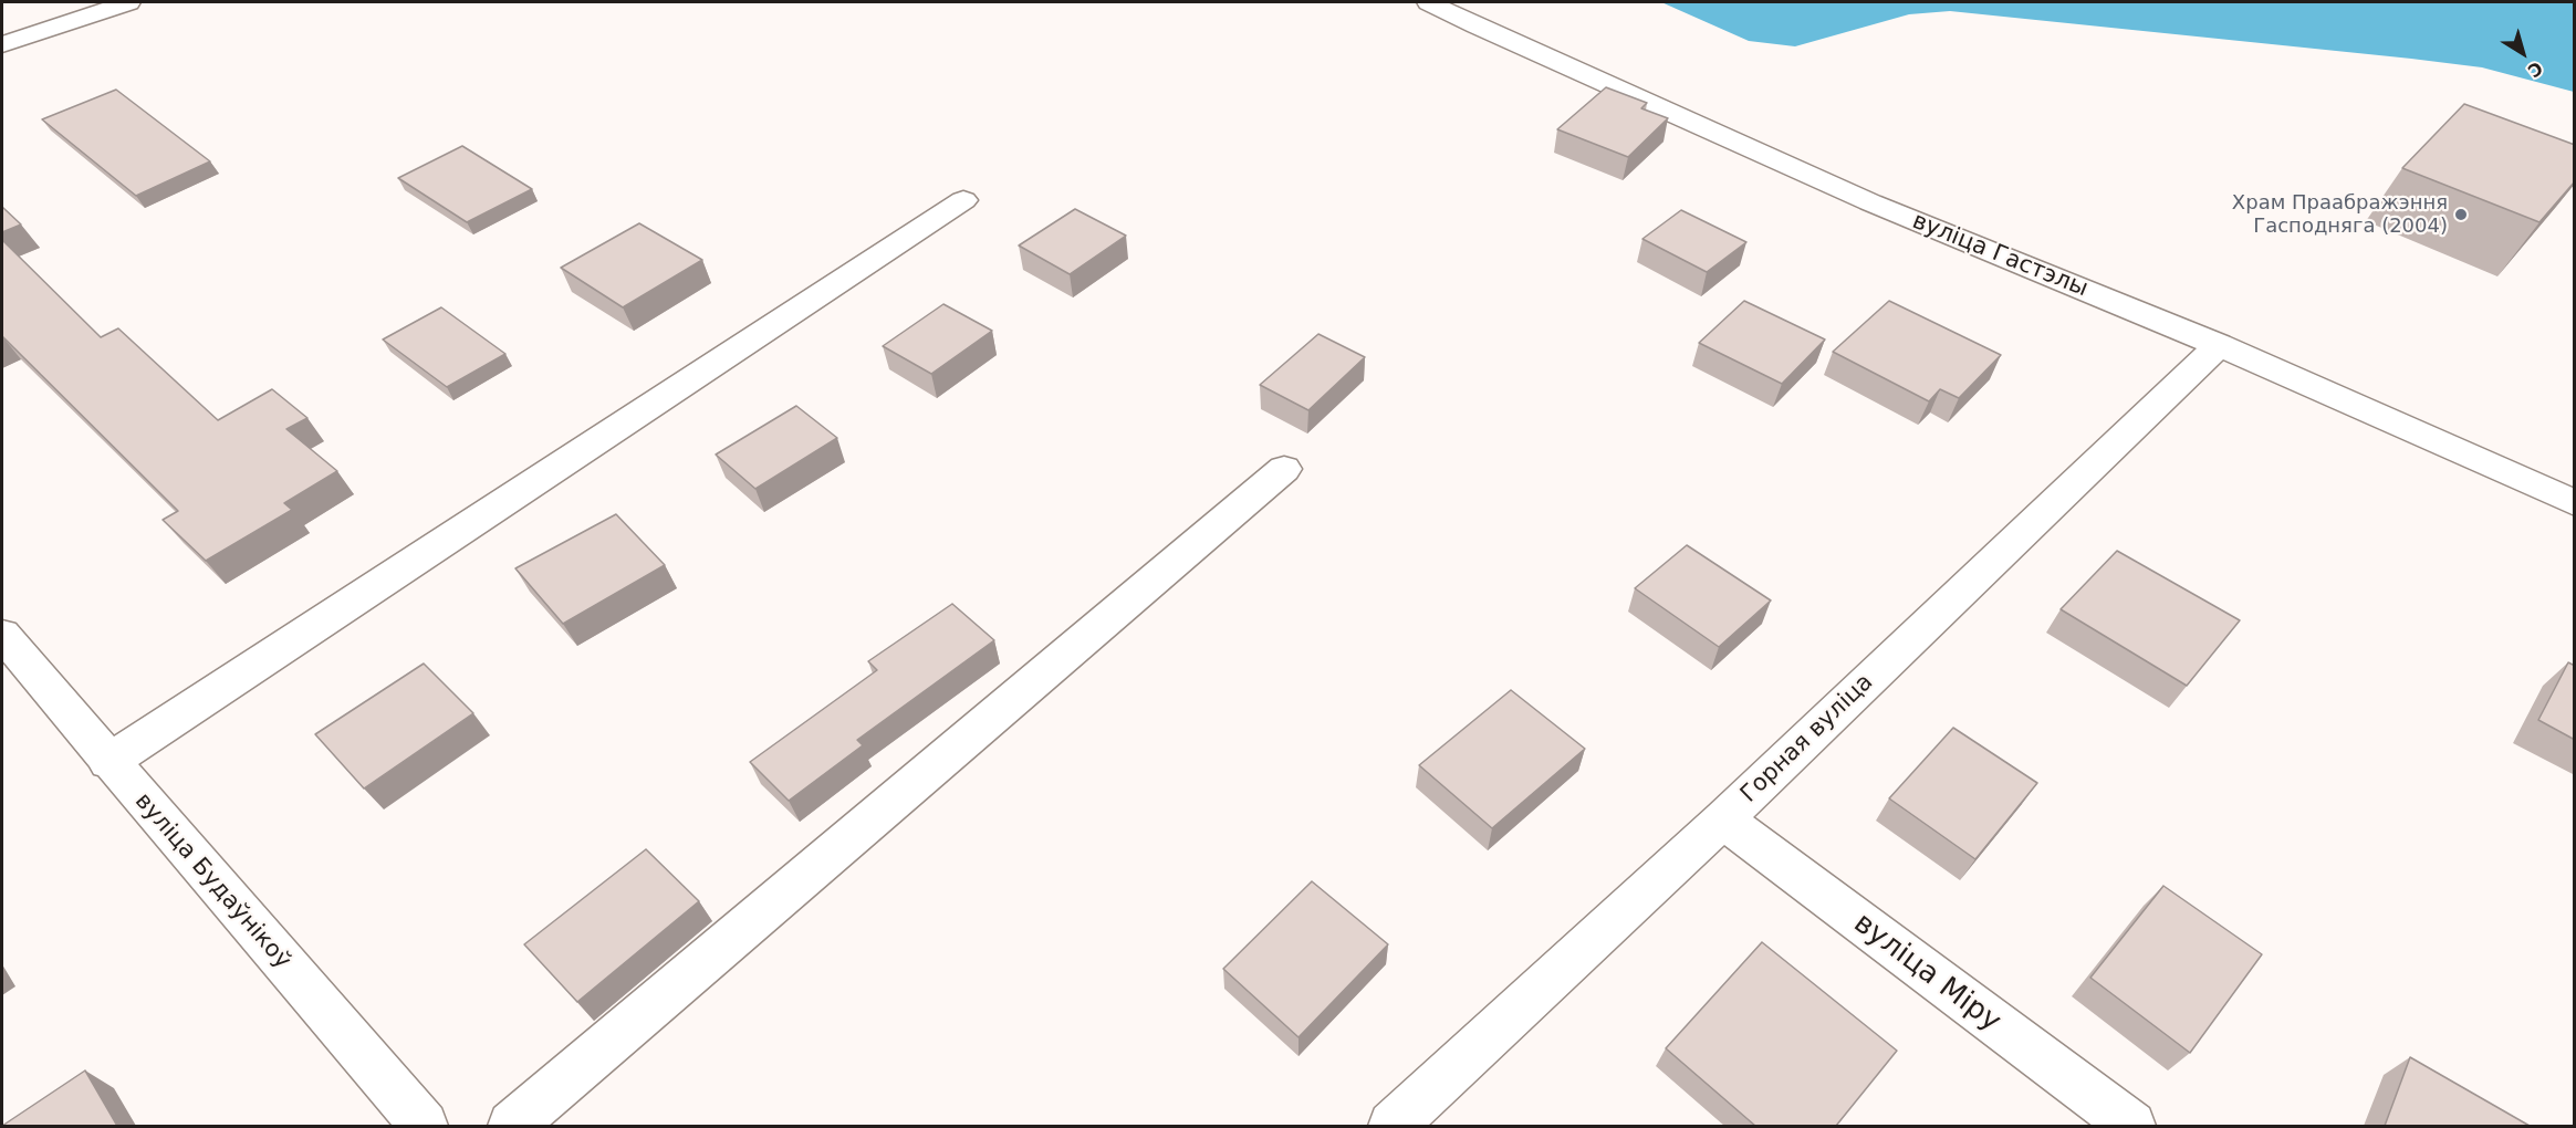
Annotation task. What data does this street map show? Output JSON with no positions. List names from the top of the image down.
{
  "streets": {
    "street": [
      "вуліца Гастэлы",
      "Горная вуліца",
      "вуліца Будаўнікоў",
      "вуліца Міру"
    ]
  },
  "crossings": [
    ["вуліца Гастэлы", "Горная вуліца"],
    ["Горная вуліца", "вуліца Міру"]
  ],
  "places": ["Храм Праабражэння Гасподняга (2004)"],
  "north": "bottom right"
}
